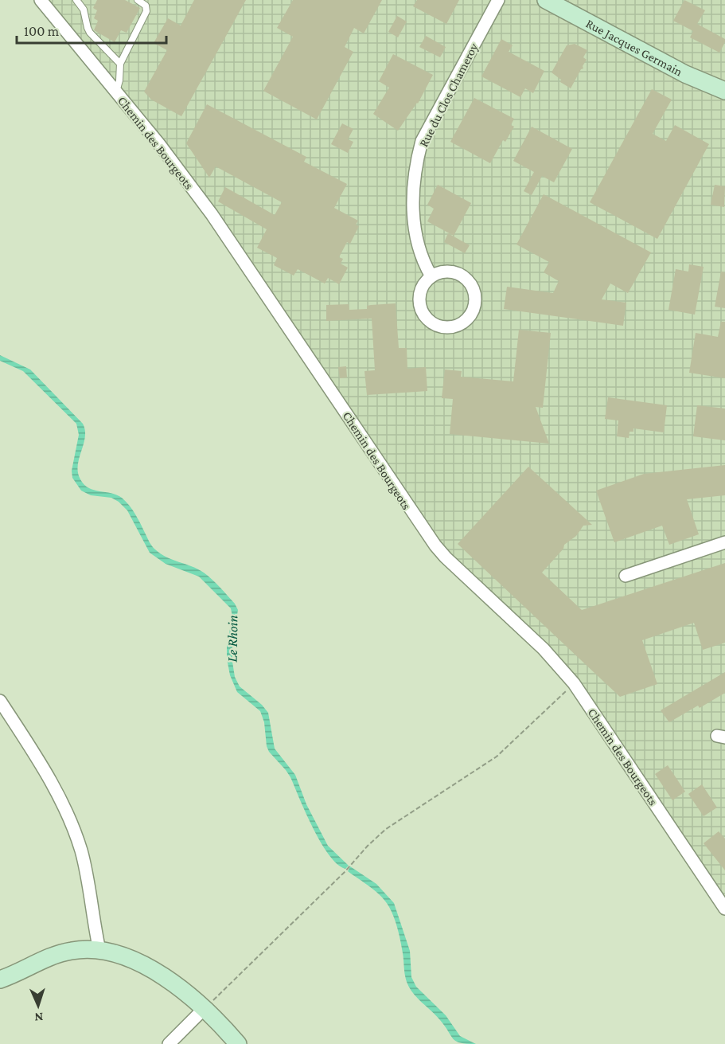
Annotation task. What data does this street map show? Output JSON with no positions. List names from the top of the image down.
{
  "streets": {
    "street": ["Rue Jacques Germain", "Rue du Clos Chameroy", "Chemin des Bourgeots"]
  },
  "water": ["Le Rhoin"],
  "scale_bar": "100 m",
  "north": "bottom"
}
